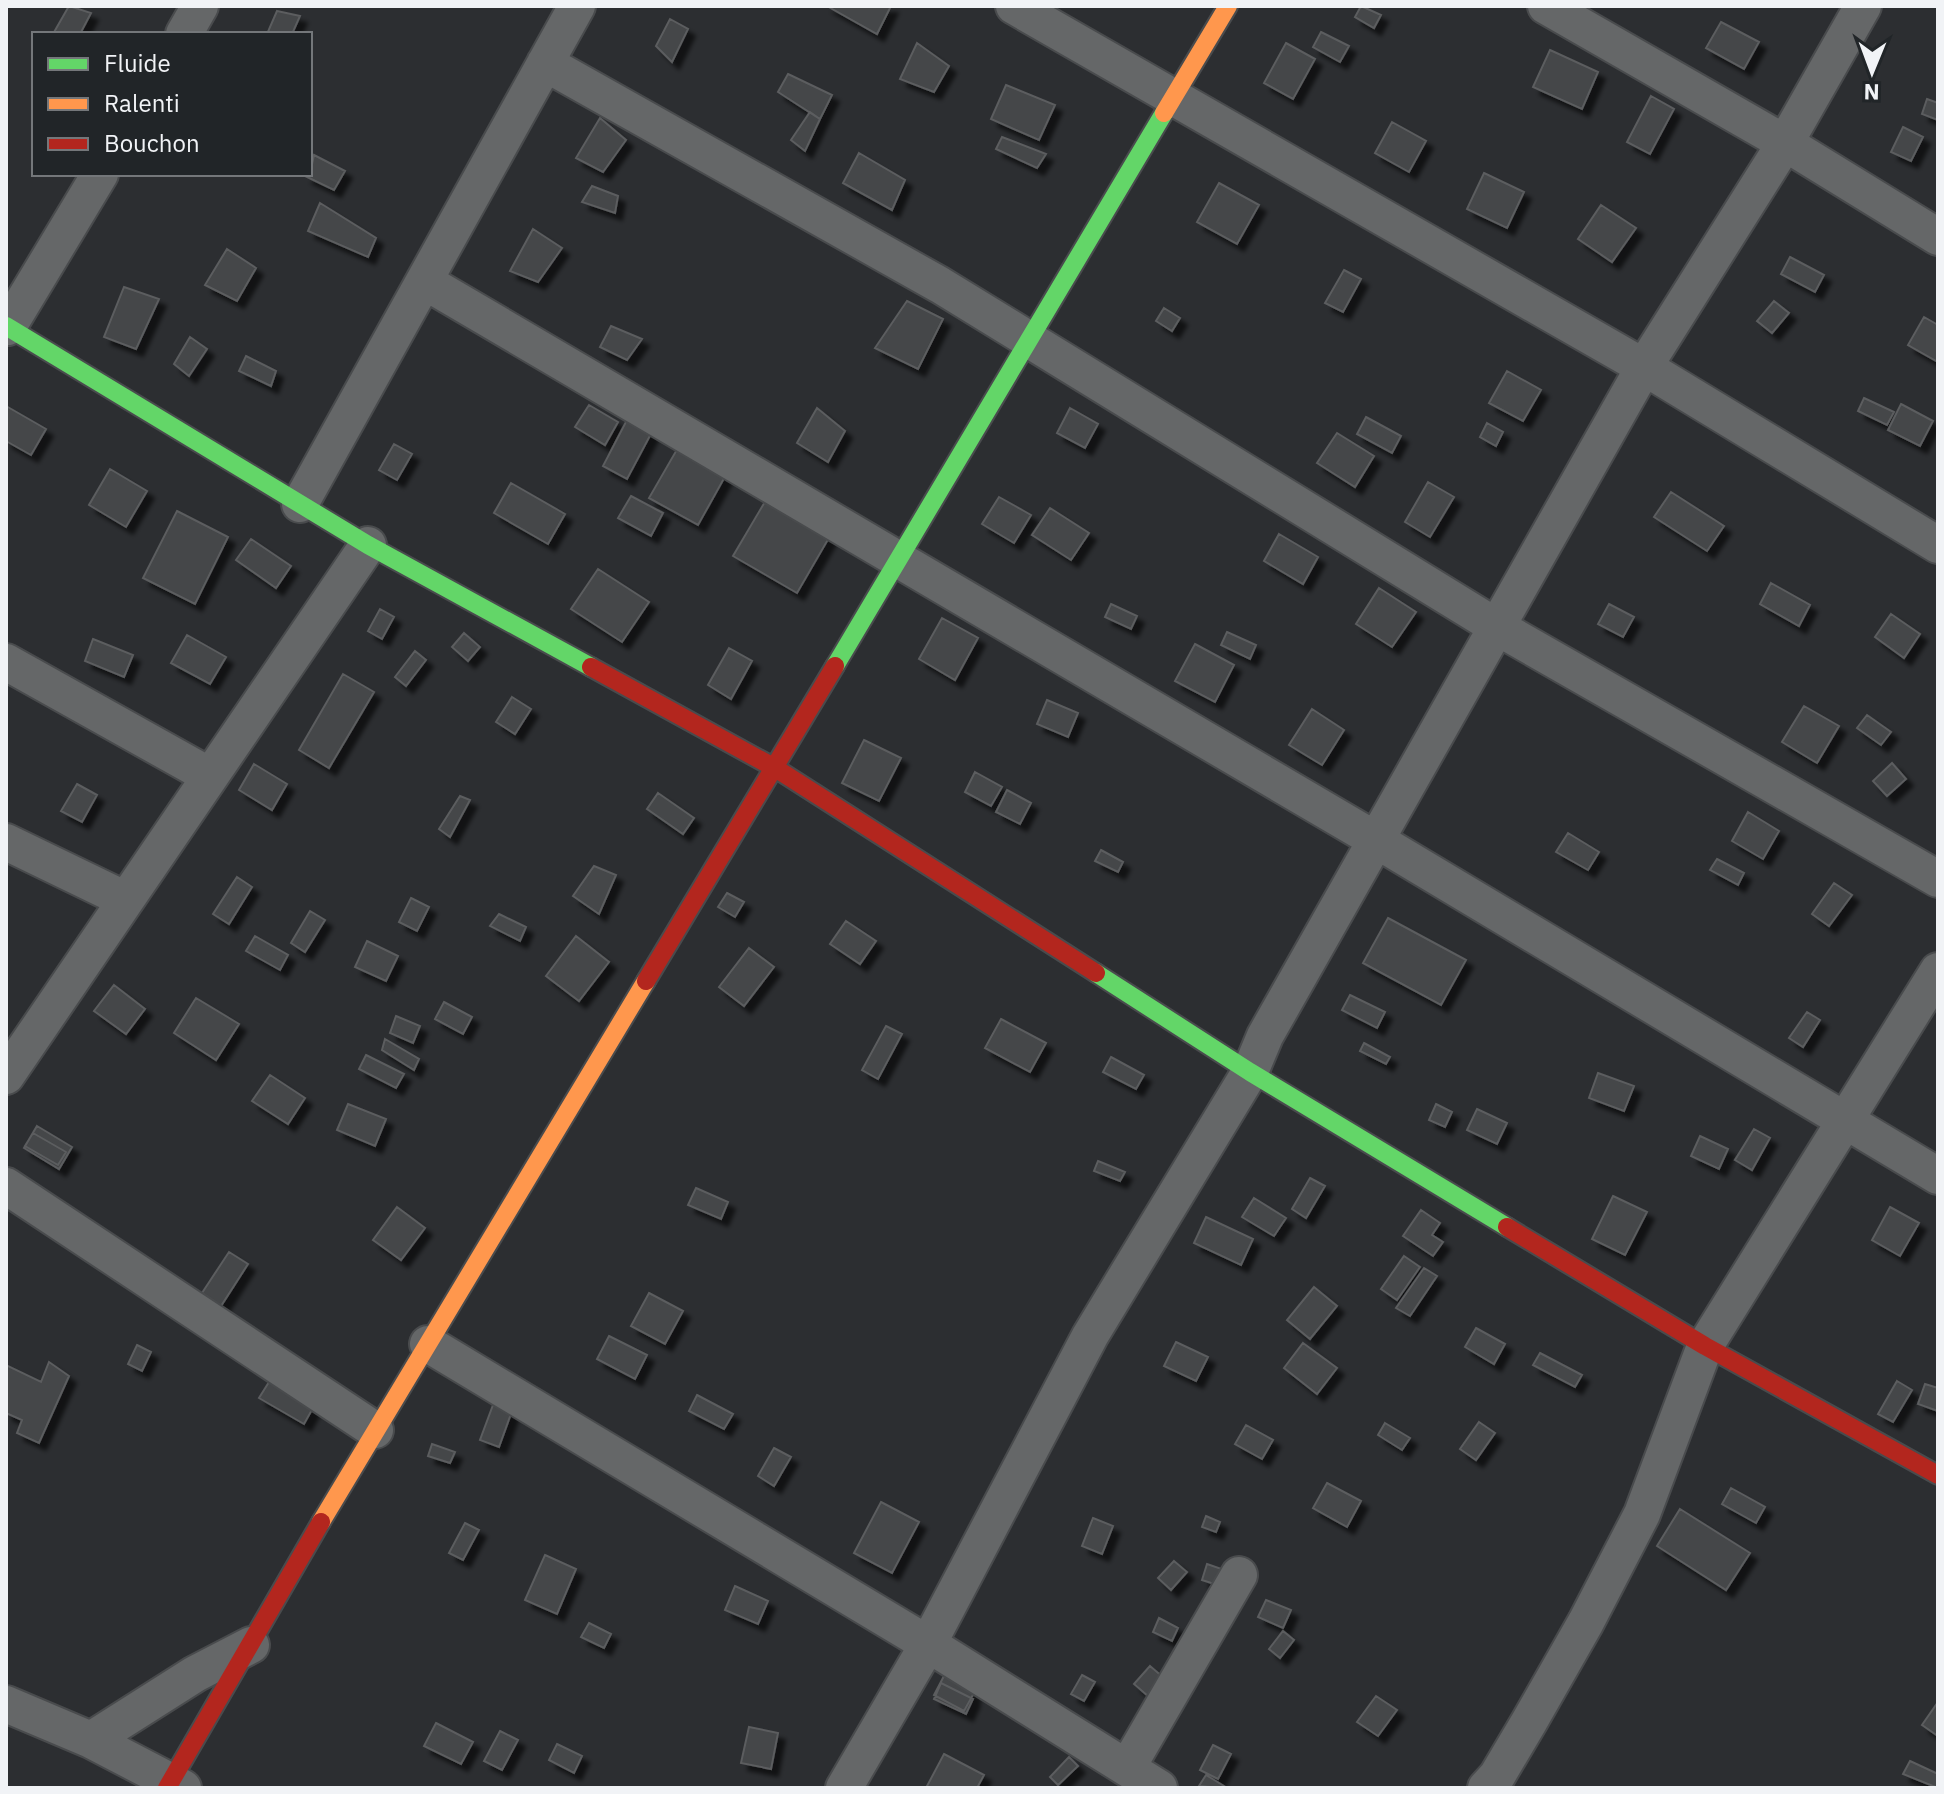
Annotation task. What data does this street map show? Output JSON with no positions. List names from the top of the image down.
{
  "legend": ["Fluide", "Ralenti", "Bouchon"],
  "north": "bottom"
}
